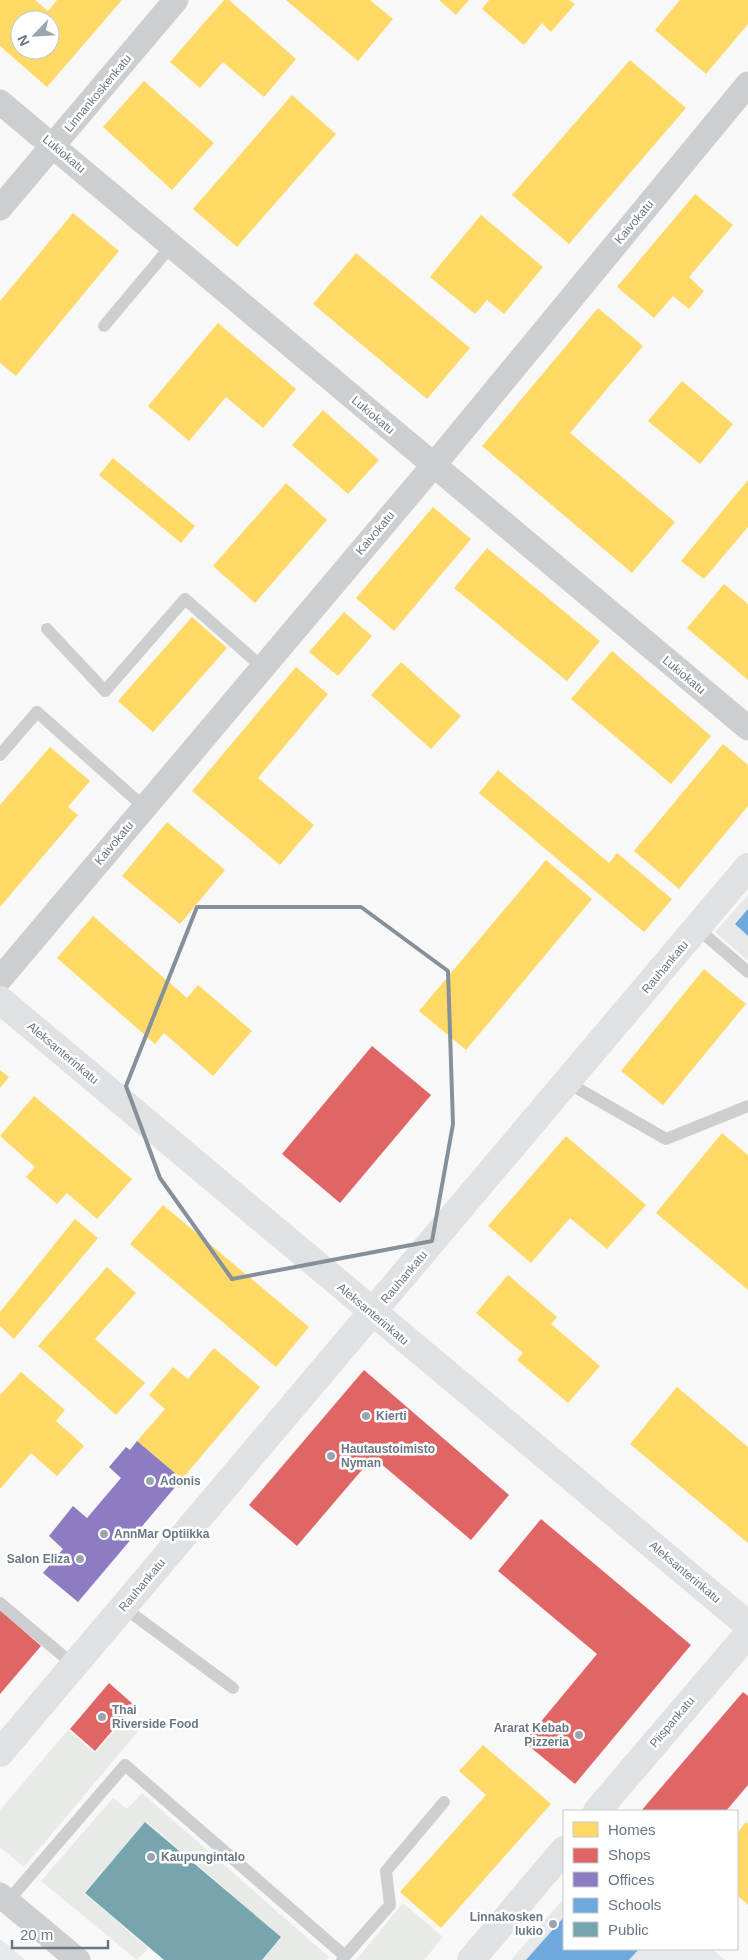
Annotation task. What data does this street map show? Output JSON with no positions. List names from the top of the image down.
{
  "streets": {
    "main road": ["Rauhankatu", "Aleksanterinkatu", "Piispankatu"],
    "street": ["Linnankoskenkatu", "Lukiokatu", "Kaivokatu"]
  },
  "crossings": [
    ["Linnankoskenkatu", "Lukiokatu"],
    ["Lukiokatu", "Kaivokatu"],
    ["Rauhankatu", "Aleksanterinkatu"]
  ],
  "places": [
    "Kierti",
    "Hautaustoimisto Nyman",
    "Adonis",
    "AnnMar Optiikka",
    "Salon Eliza",
    "Thai Riverside Food",
    "Ararat Kebab Pizzeria",
    "Kaupungintalo",
    "Linnakosken lukio"
  ],
  "legend": [
    "Homes",
    "Shops",
    "Offices",
    "Schools",
    "Public"
  ],
  "scale_bar": "20 m",
  "north": "bottom left"
}
